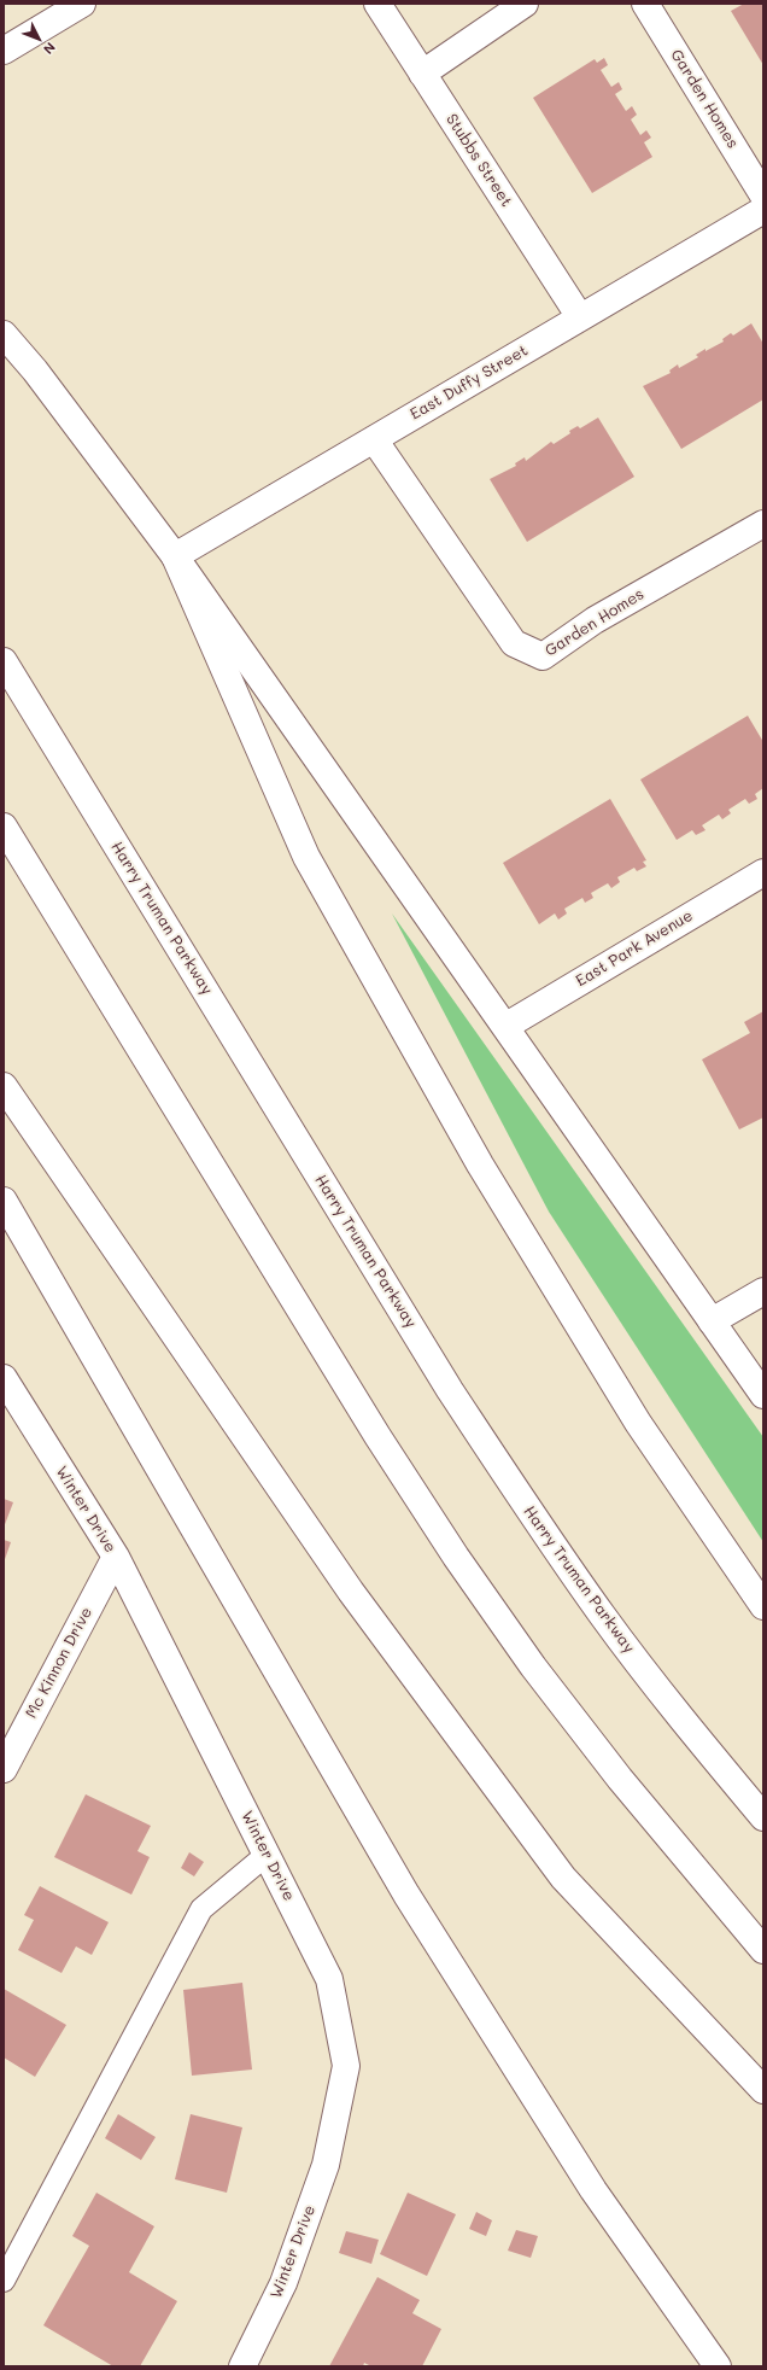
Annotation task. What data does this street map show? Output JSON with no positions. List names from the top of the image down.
{
  "streets": {
    "main road": [
      "Garden Homes",
      "Stubbs Street",
      "East Duffy Street",
      "Harry Truman Parkway",
      "East Park Avenue",
      "Winter Drive",
      "Mc Kinnon Drive"
    ]
  },
  "crossings": [
    ["Garden Homes", "East Duffy Street"],
    ["Stubbs Street", "East Duffy Street"],
    ["Winter Drive", "Mc Kinnon Drive"]
  ],
  "north": "bottom right"
}
